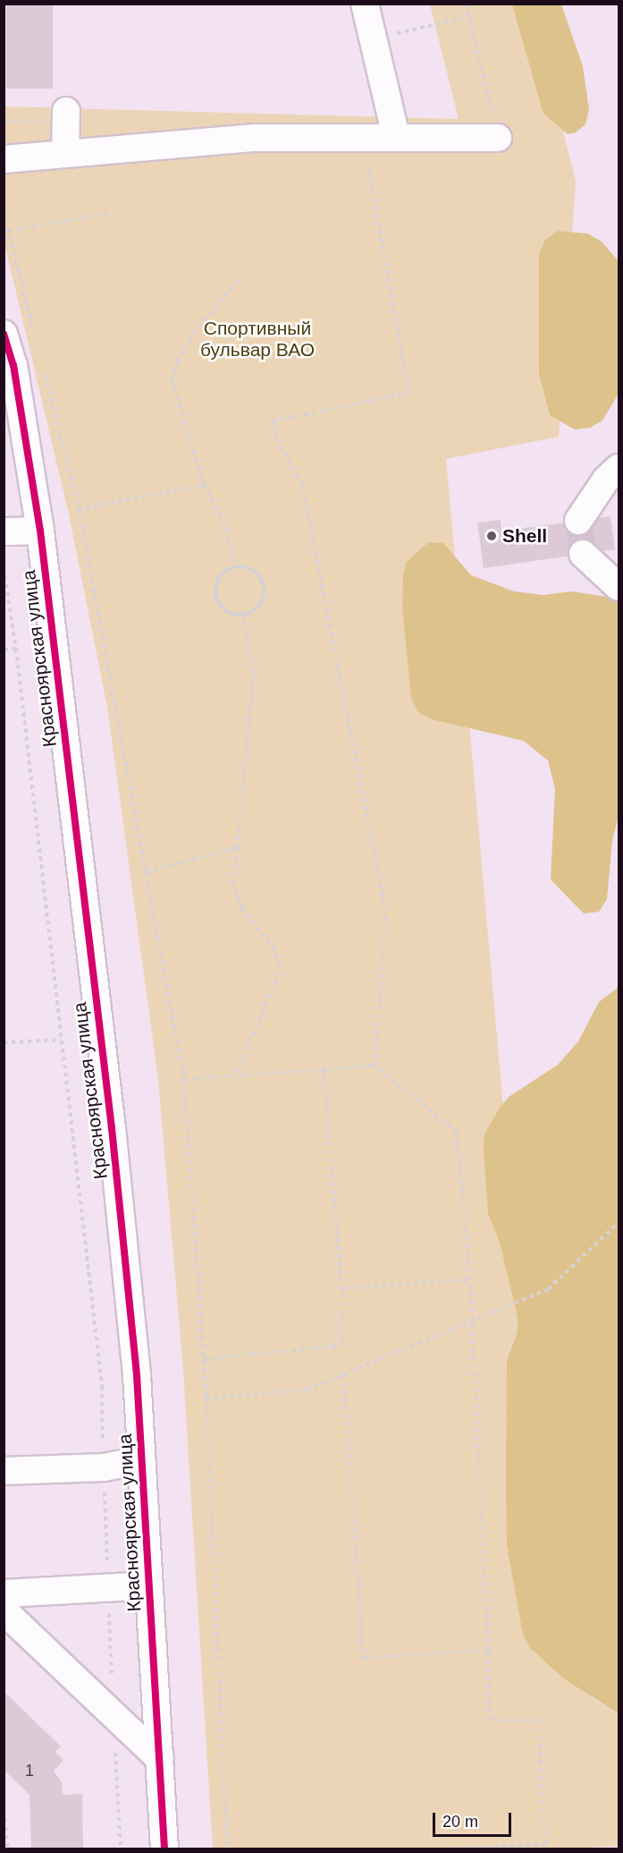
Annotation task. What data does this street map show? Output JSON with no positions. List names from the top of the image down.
{
  "streets": {
    "street": ["Красноярская улица"]
  },
  "parks": ["Спортивный бульвар ВАО"],
  "places": ["Shell"],
  "house_numbers": ["1"],
  "scale_bar": "20 m"
}
